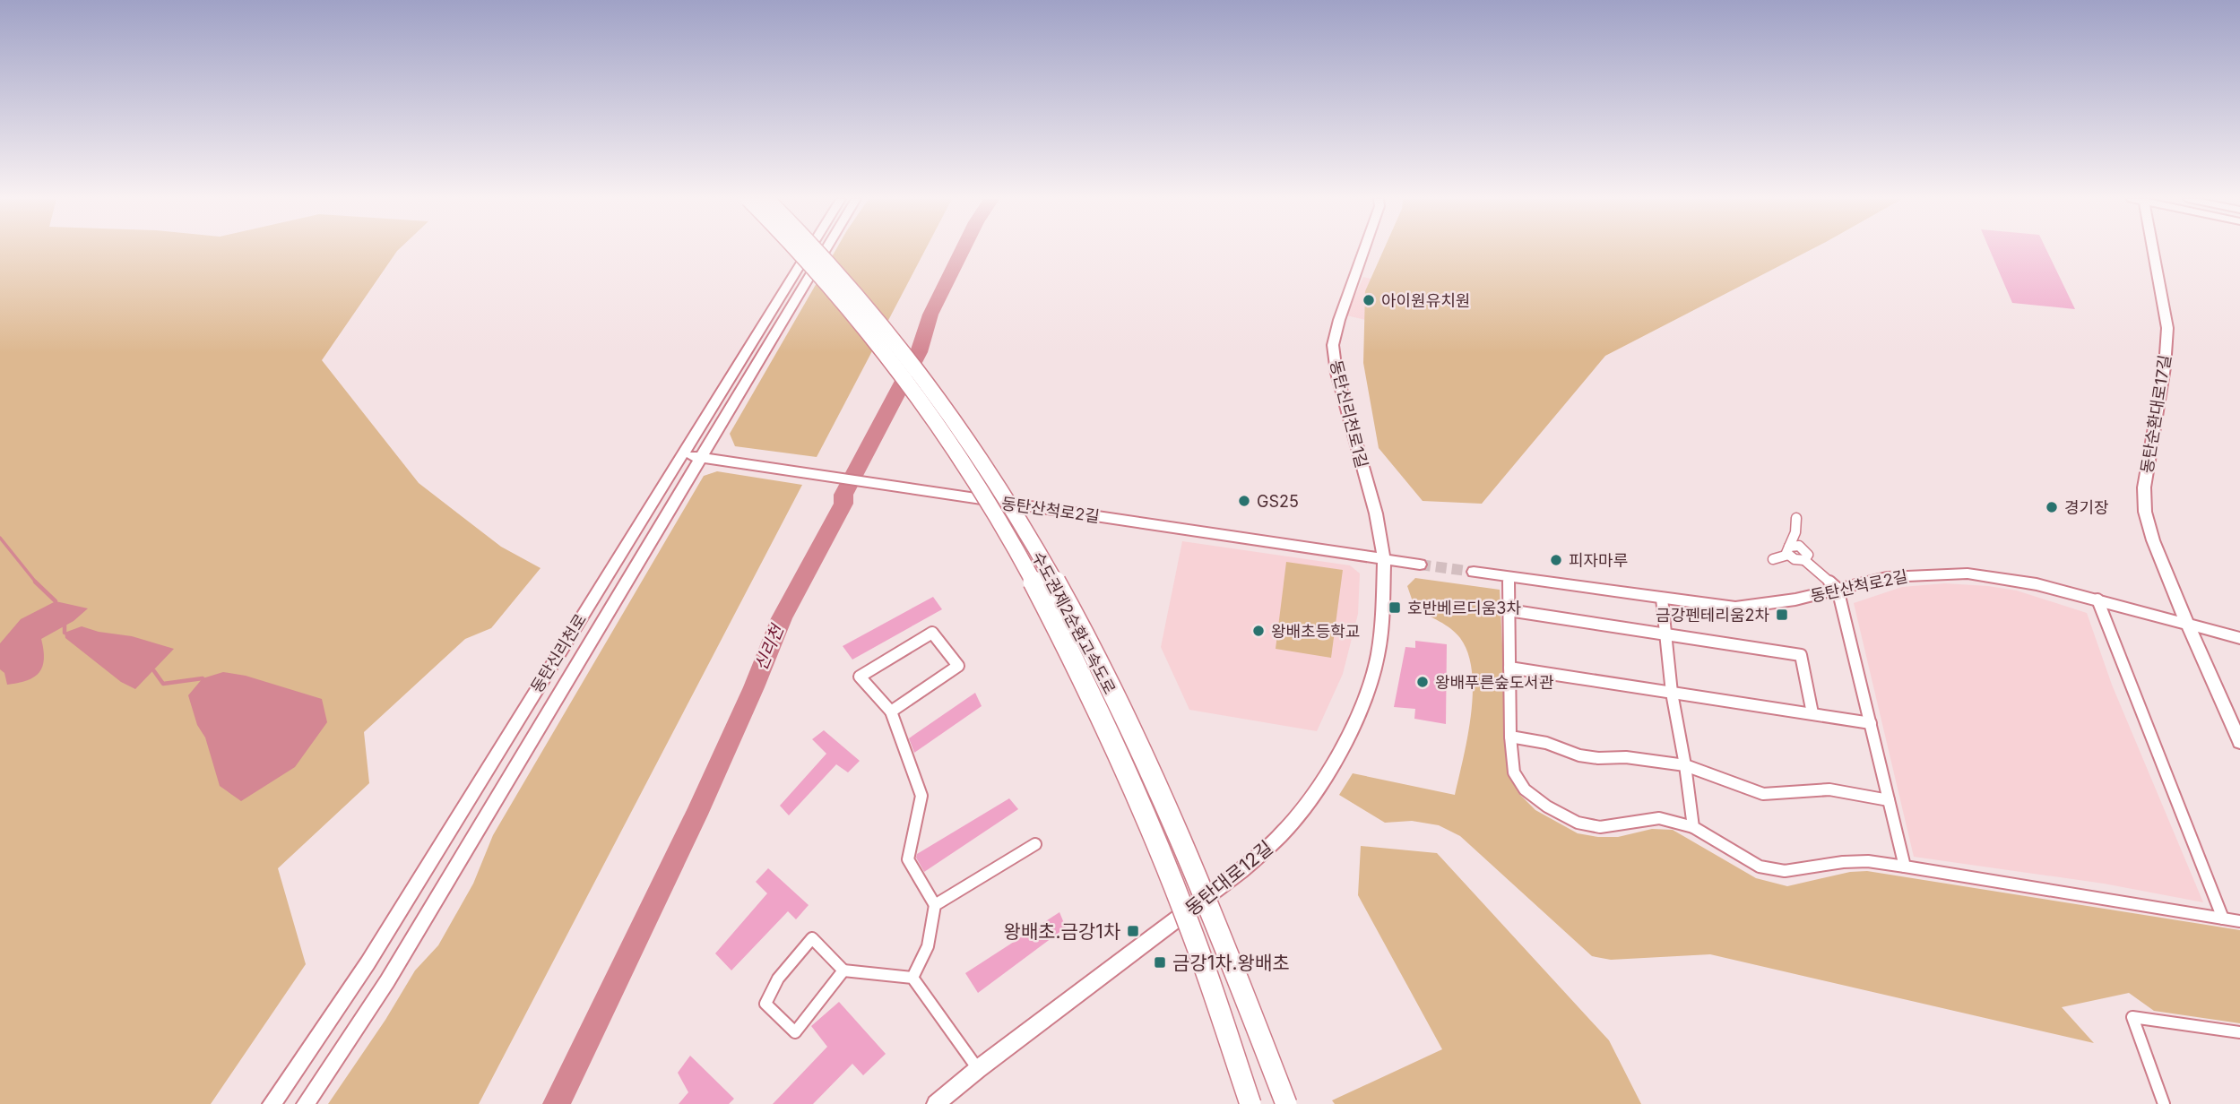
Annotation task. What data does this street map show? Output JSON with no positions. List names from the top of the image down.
{
  "streets": {
    "highway": ["수도권제2순환고속도로"],
    "street": [
      "동탄신리천로1길",
      "동탄순환대로17길",
      "동탄산척로2길",
      "동탄신리천로",
      "동탄대로12길"
    ]
  },
  "crossings": [
    ["동탄신리천로1길", "동탄산척로2길"],
    ["동탄신리천로1길", "동탄대로12길"],
    ["동탄순환대로17길", "동탄산척로2길"],
    ["동탄산척로2길", "동탄신리천로"],
    ["동탄산척로2길", "동탄대로12길"]
  ],
  "water": ["신리천"],
  "places": {
    "other": [
      "아이원유치원",
      "GS25",
      "경기장",
      "피자마루",
      "왕배초등학교",
      "왕배푸른숲도서관"
    ],
    "transit": [
      "호반베르디움3차",
      "금강펜테리움2차",
      "왕배초.금강1차",
      "금강1차.왕배초"
    ]
  }
}
